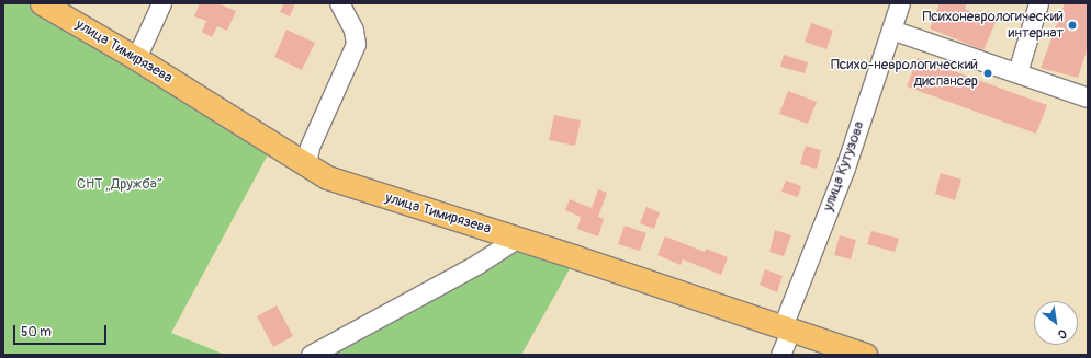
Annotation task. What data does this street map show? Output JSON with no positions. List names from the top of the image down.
{
  "streets": {
    "main road": ["улица Тимирязева"],
    "street": ["улица Кутузова"]
  },
  "crossings": [
    ["улица Тимирязева", "улица Кутузова"]
  ],
  "parks": ["СНТ „Дружба“"],
  "places": ["Психоневрологический интернат", "Психо-неврологический диспансер"],
  "scale_bar": "50 m",
  "north": "bottom right"
}
